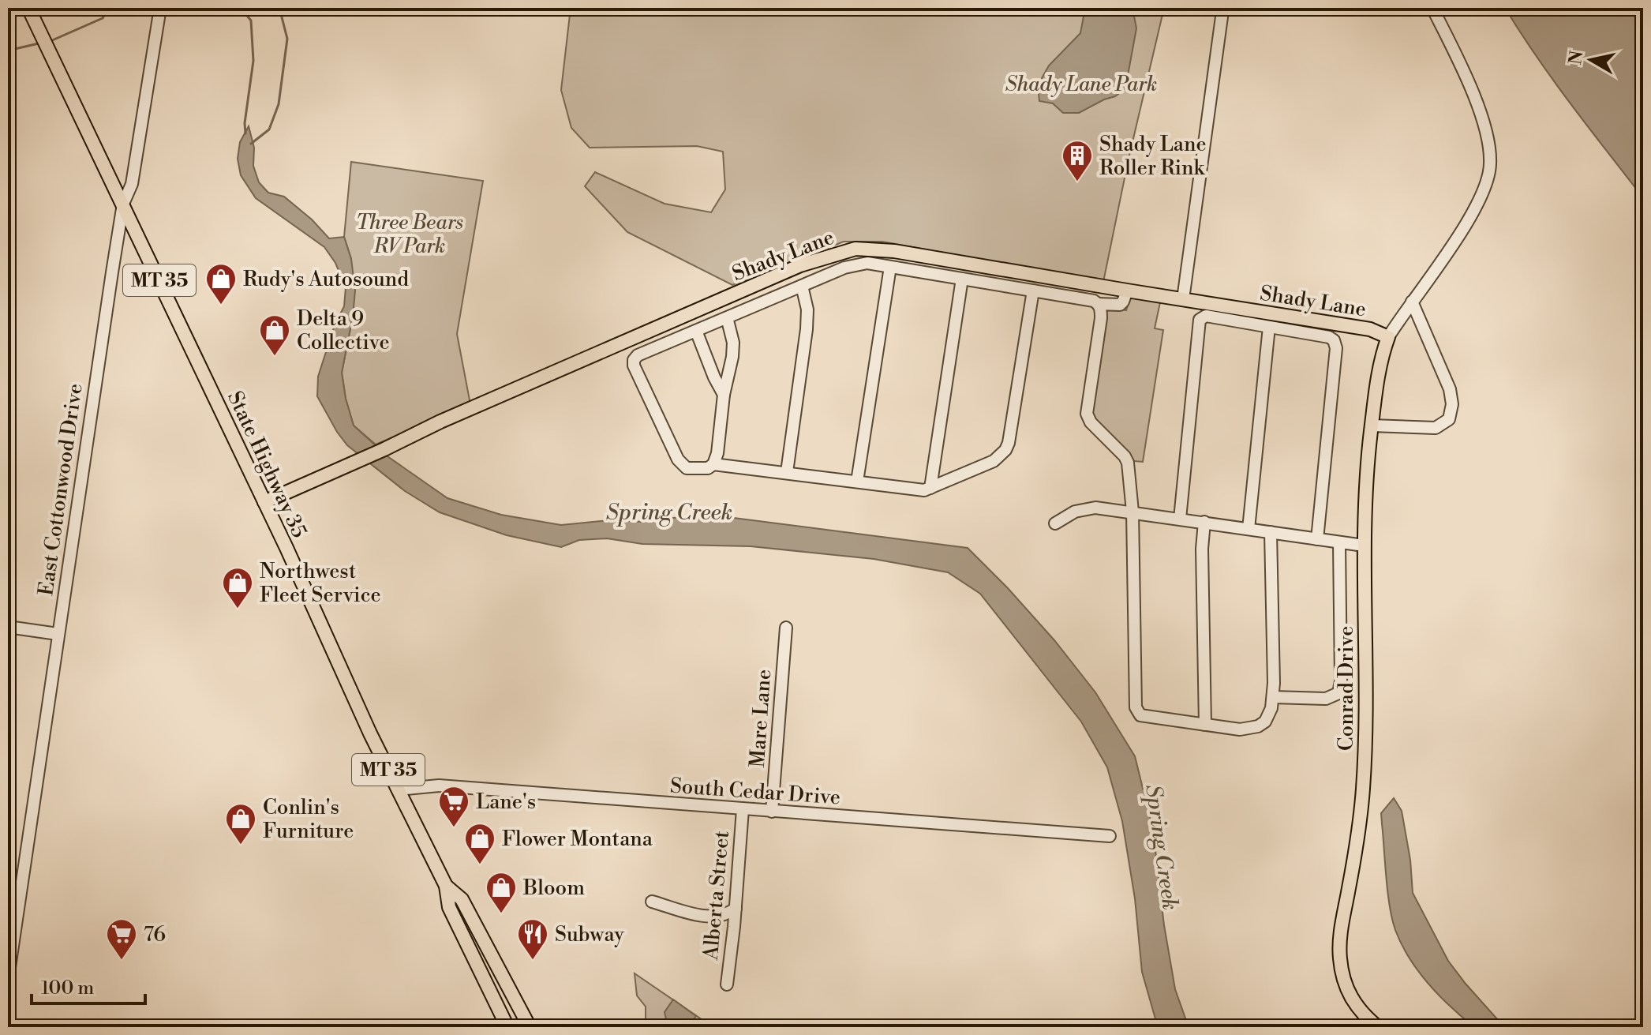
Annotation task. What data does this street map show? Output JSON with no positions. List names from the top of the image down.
{
  "streets": {
    "main road": [
      "Shady Lane",
      "MT 35",
      "State Highway 35",
      "Conrad Drive"
    ],
    "street": [
      "East Cottonwood Drive",
      "Mare Lane",
      "South Cedar Drive",
      "Alberta Street"
    ]
  },
  "crossings": [
    ["Shady Lane", "State Highway 35"],
    ["Shady Lane", "Conrad Drive"],
    ["State Highway 35", "East Cottonwood Drive"],
    ["State Highway 35", "South Cedar Drive"],
    ["Mare Lane", "South Cedar Drive"],
    ["South Cedar Drive", "Alberta Street"]
  ],
  "water": ["Spring Creek"],
  "parks": ["Shady Lane Park", "Three Bears RV Park"],
  "places": {
    "building": ["Shady Lane Roller Rink"],
    "shop": [
      "Rudy's Autosound",
      "Delta 9 Collective",
      "Northwest Fleet Service",
      "Conlin's Furniture",
      "Flower Montana",
      "Bloom"
    ],
    "supermarket": ["Lane's", "76"],
    "restaurant": ["Subway"]
  },
  "scale_bar": "100 m",
  "north": "left"
}
